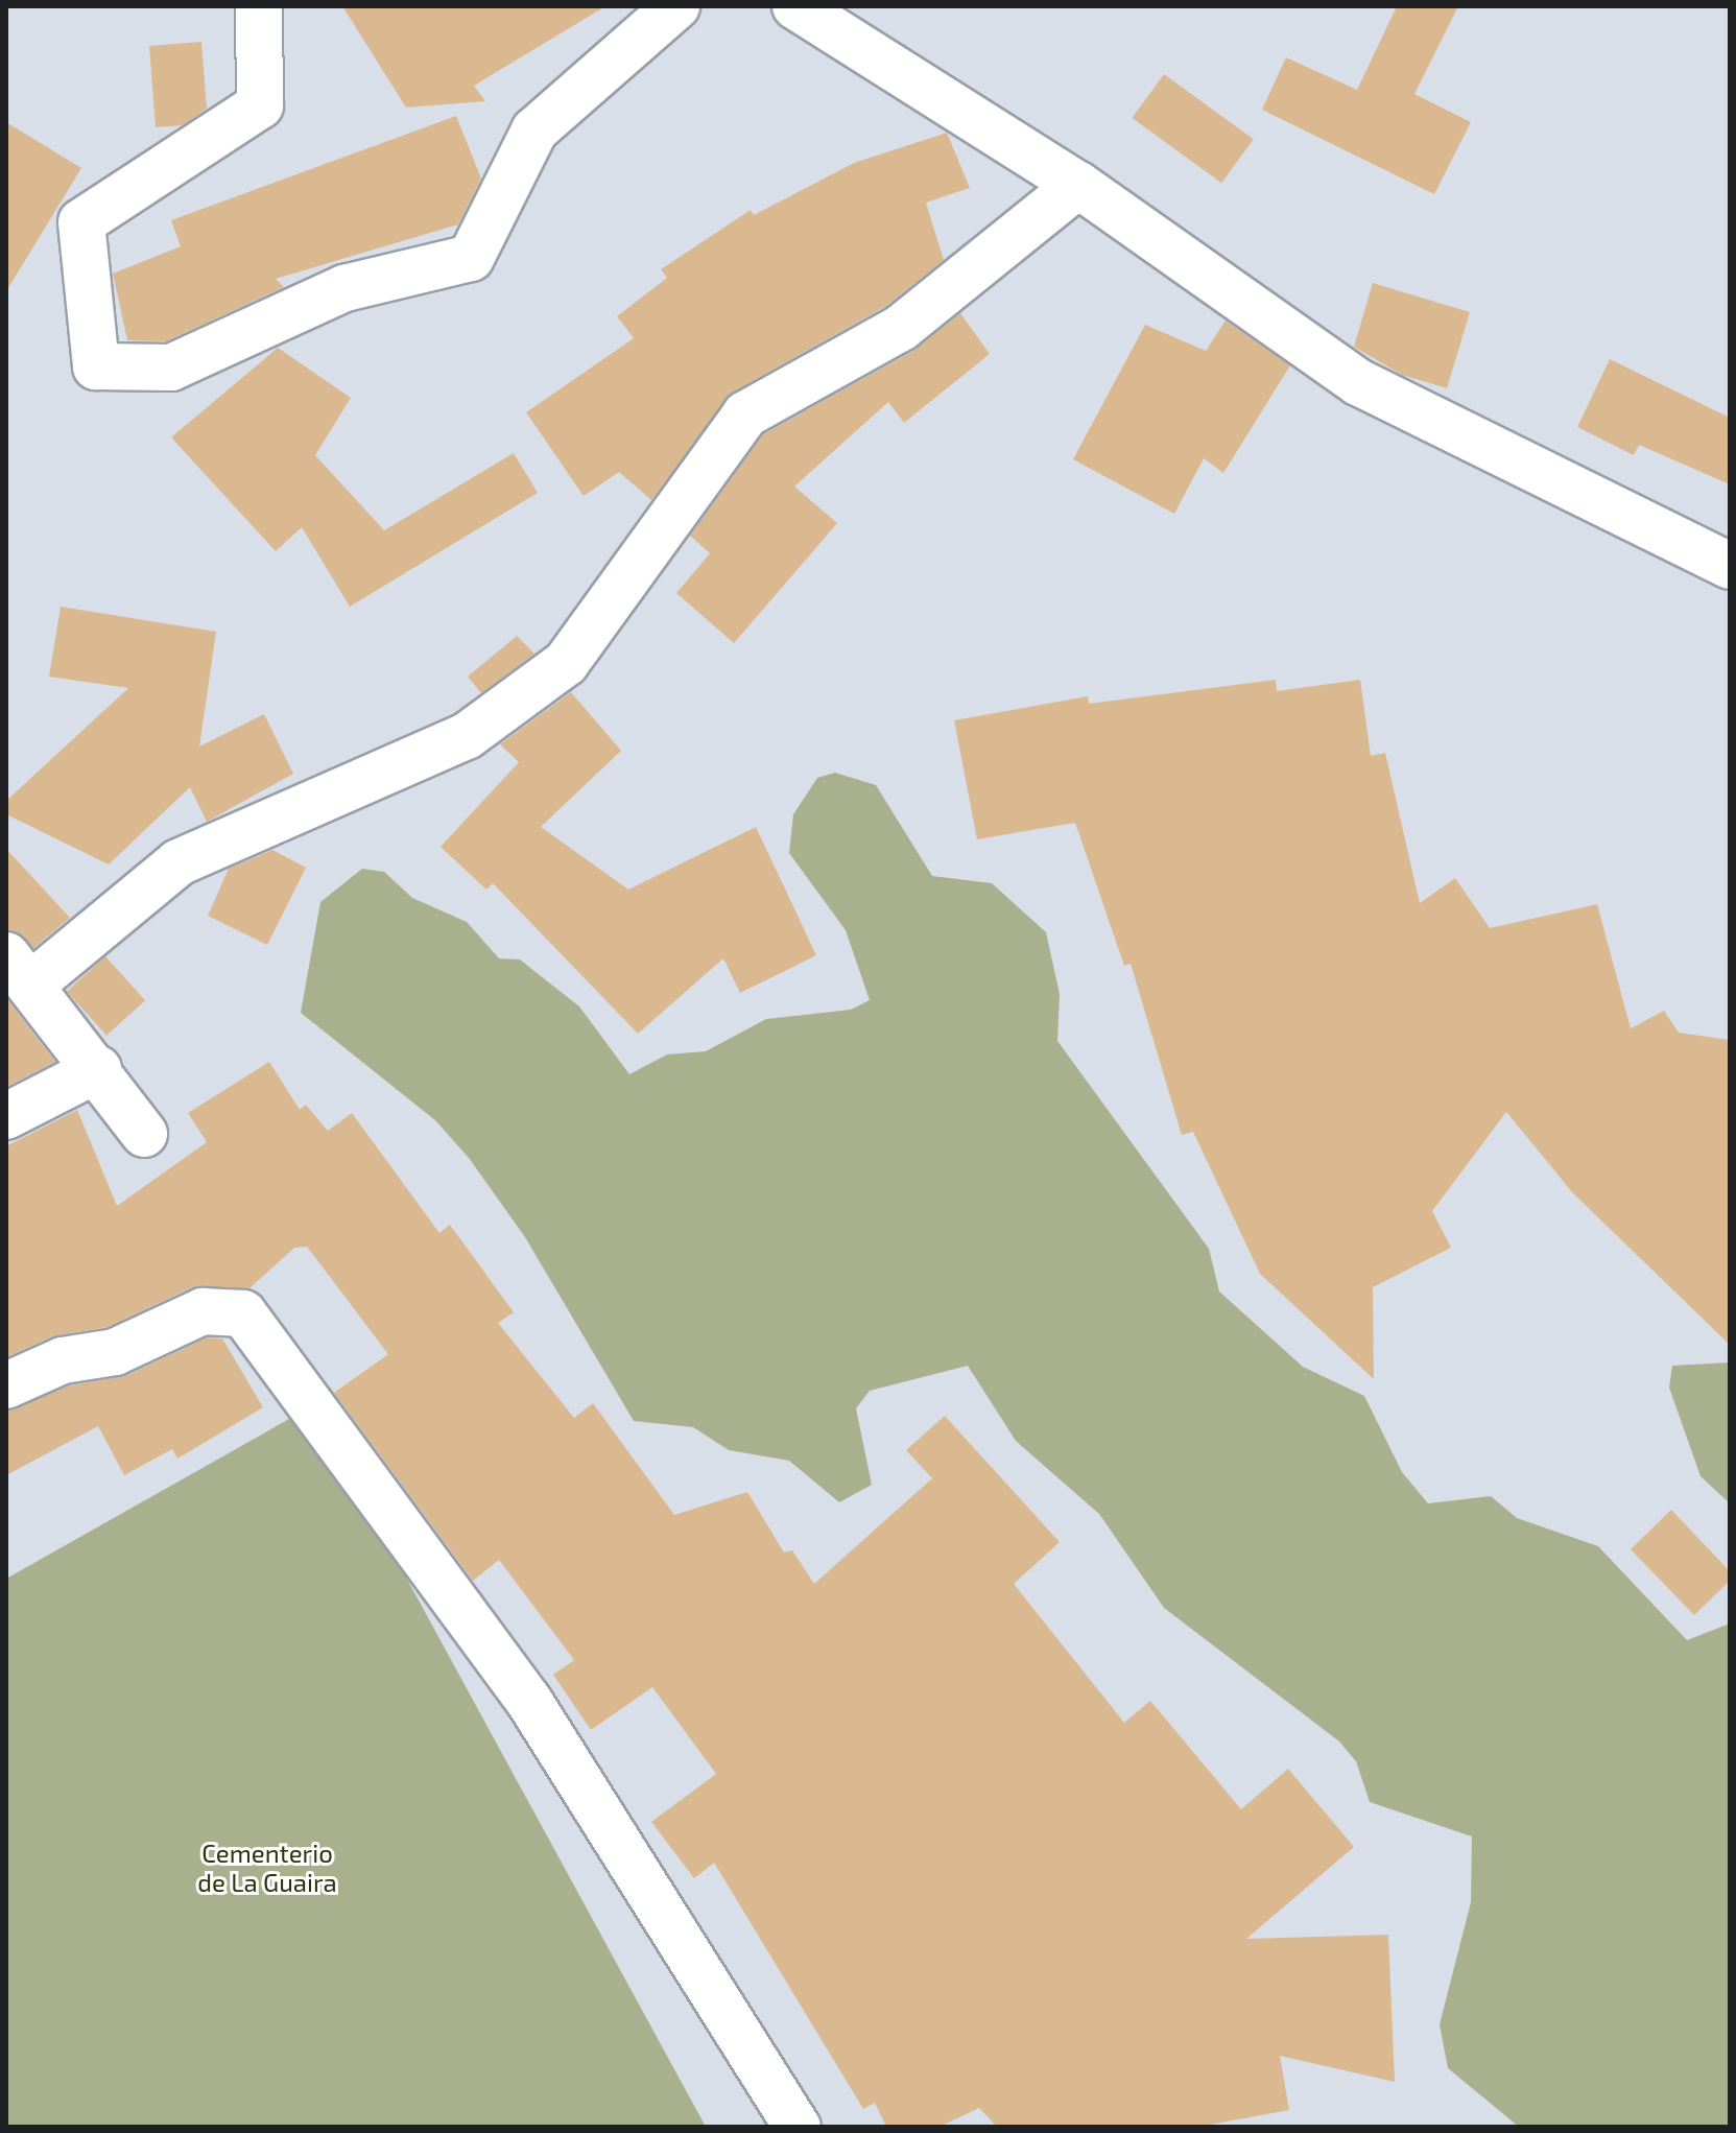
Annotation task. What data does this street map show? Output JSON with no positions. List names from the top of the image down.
{
  "parks": ["Cementerio de La Guaira"]
}
